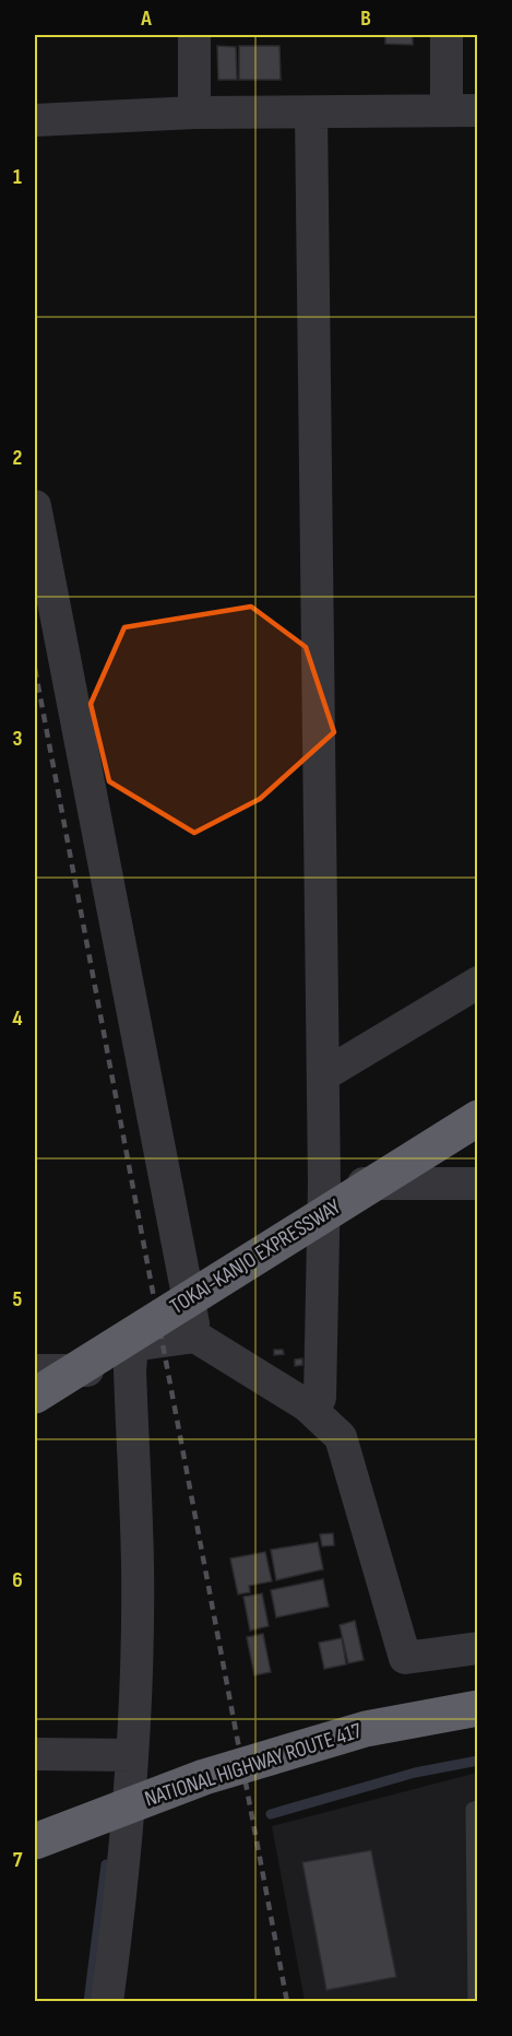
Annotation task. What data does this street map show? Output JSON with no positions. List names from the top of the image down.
{
  "streets": {
    "highway": ["TOKAI-KANJO EXPRESSWAY", "NATIONAL HIGHWAY ROUTE 417"]
  },
  "grid": {
    "columns": ["A", "B"],
    "rows": [
      "1",
      "2",
      "3",
      "4",
      "5",
      "6",
      "7"
    ]
  }
}
